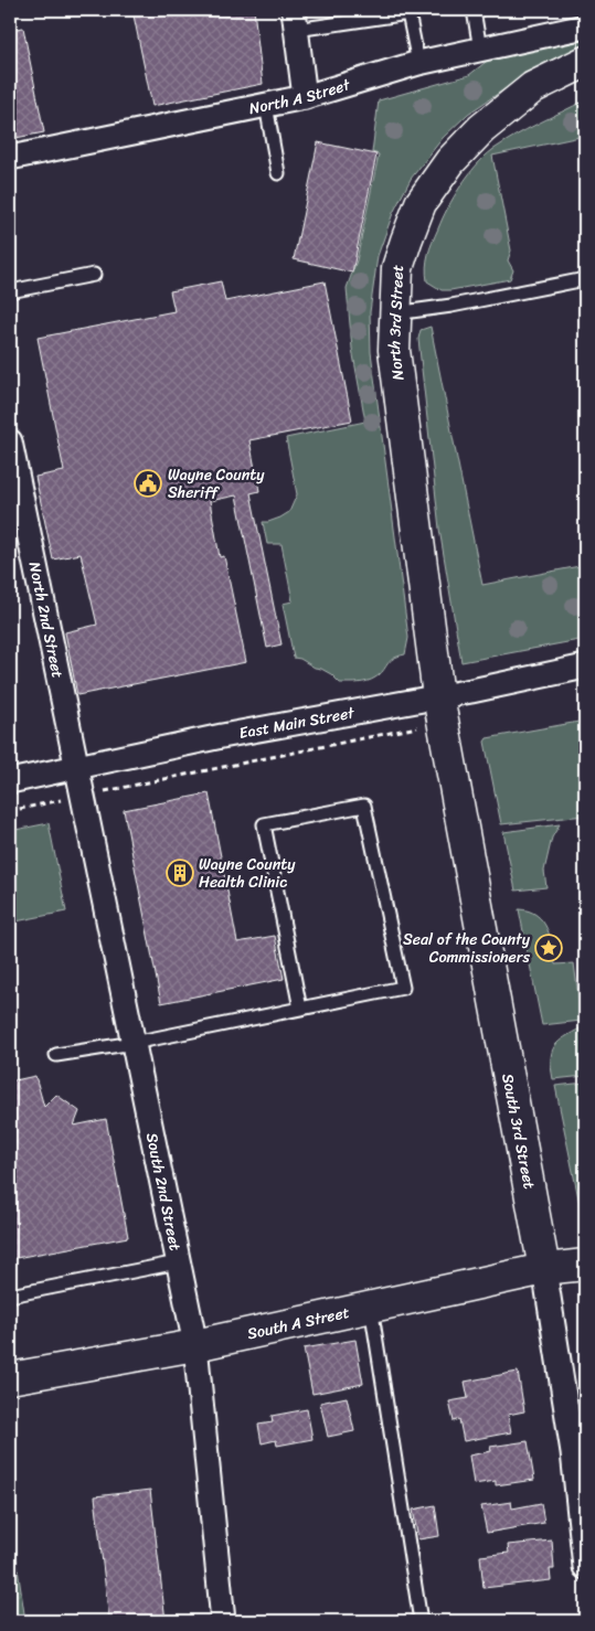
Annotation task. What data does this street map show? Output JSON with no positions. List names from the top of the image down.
{
  "streets": {
    "main road": ["North 3rd Street", "South 3rd Street", "South A Street"],
    "street": [
      "North A Street",
      "North 2nd Street",
      "East Main Street",
      "South 2nd Street"
    ]
  },
  "crossings": [
    ["North 3rd Street", "East Main Street"],
    ["North 3rd Street", "South 3rd Street"],
    ["North 2nd Street", "East Main Street"],
    ["North 2nd Street", "South 2nd Street"],
    ["East Main Street", "South 3rd Street"],
    ["East Main Street", "South 2nd Street"],
    ["South 3rd Street", "South A Street"],
    ["South 2nd Street", "South A Street"]
  ],
  "places": {
    "public building": ["Wayne County Sheriff"],
    "building": ["Wayne County Health Clinic"],
    "place": ["Seal of the County Commissioners"]
  }
}
